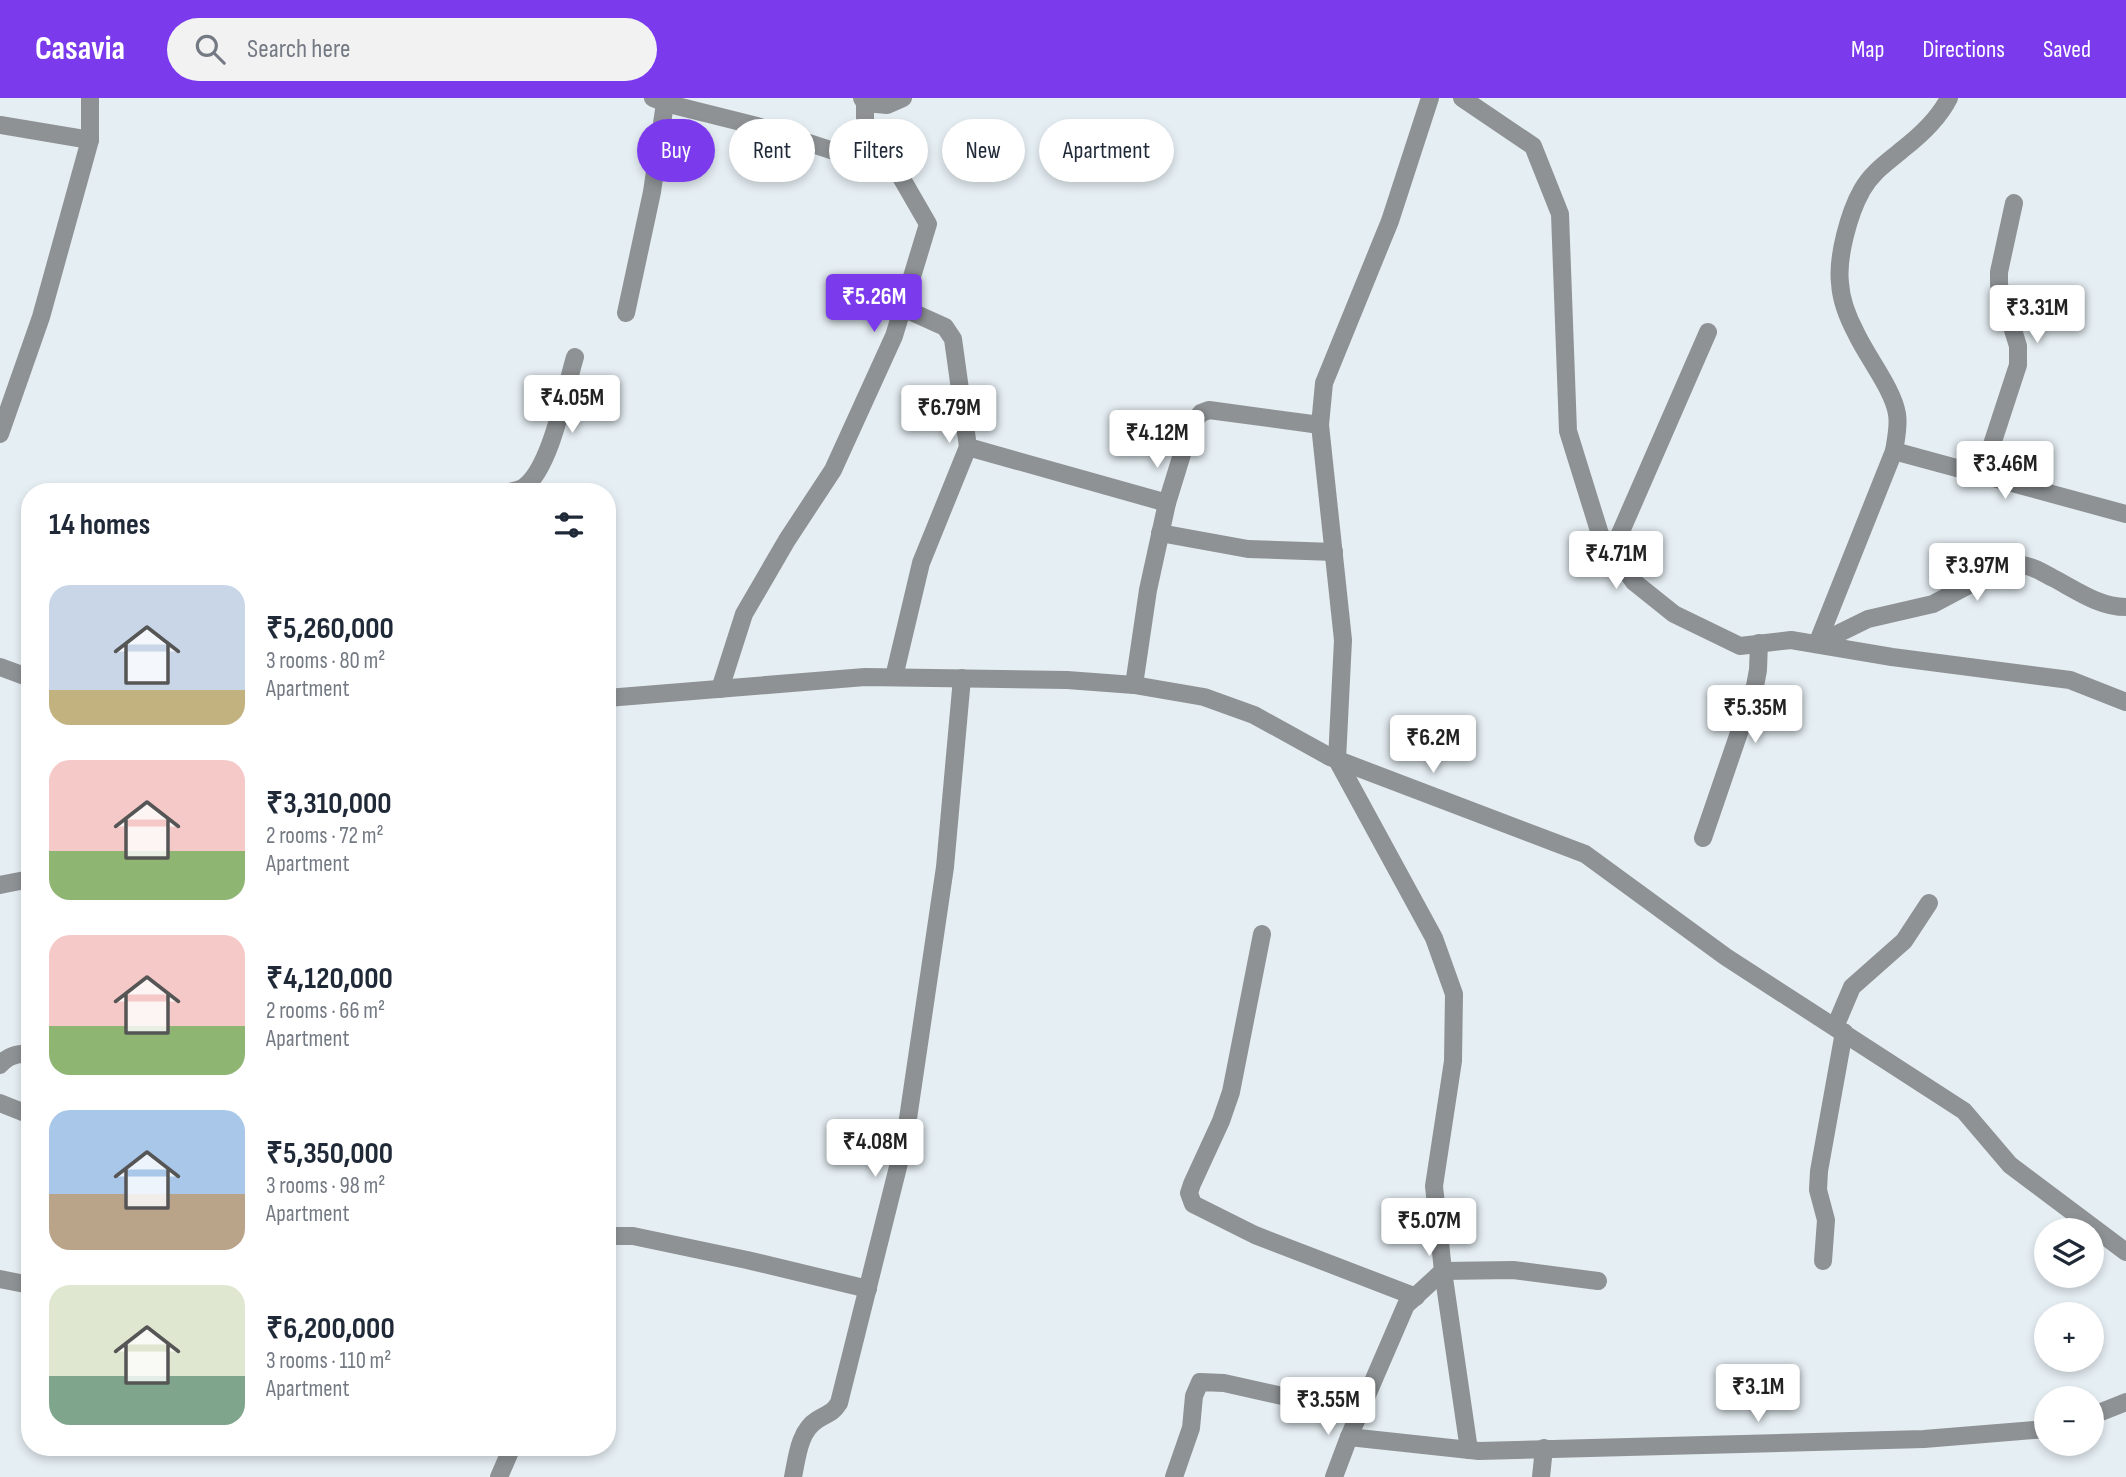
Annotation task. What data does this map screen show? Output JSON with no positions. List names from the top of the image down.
{
  "page": {
    "header": "Casavia",
    "search": "Search here",
    "nav": ["Map", "Directions", "Saved"],
    "chip": [
      "Buy",
      "Rent",
      "Filters",
      "New",
      "Apartment"
    ],
    "price": [
      "₹5.26M",
      "₹3.31M",
      "₹4.05M",
      "₹6.79M",
      "₹4.12M",
      "₹3.46M",
      "₹4.71M",
      "₹3.97M",
      "₹5.35M",
      "₹6.2M",
      "₹4.08M",
      "₹5.07M",
      "₹3.1M",
      "₹3.55M"
    ],
    "heading": "14 homes",
    "list": [
      {
        "name": "₹5,260,000",
        "note": "3 rooms · 80 m² · Apartment"
      },
      {
        "name": "₹3,310,000",
        "note": "2 rooms · 72 m² · Apartment"
      },
      {
        "name": "₹4,120,000",
        "note": "2 rooms · 66 m² · Apartment"
      },
      {
        "name": "₹5,350,000",
        "note": "3 rooms · 98 m² · Apartment"
      },
      {
        "name": "₹6,200,000",
        "note": "3 rooms · 110 m² · Apartment"
      }
    ],
    "map_buttons": ["+", "−"]
  }
}
